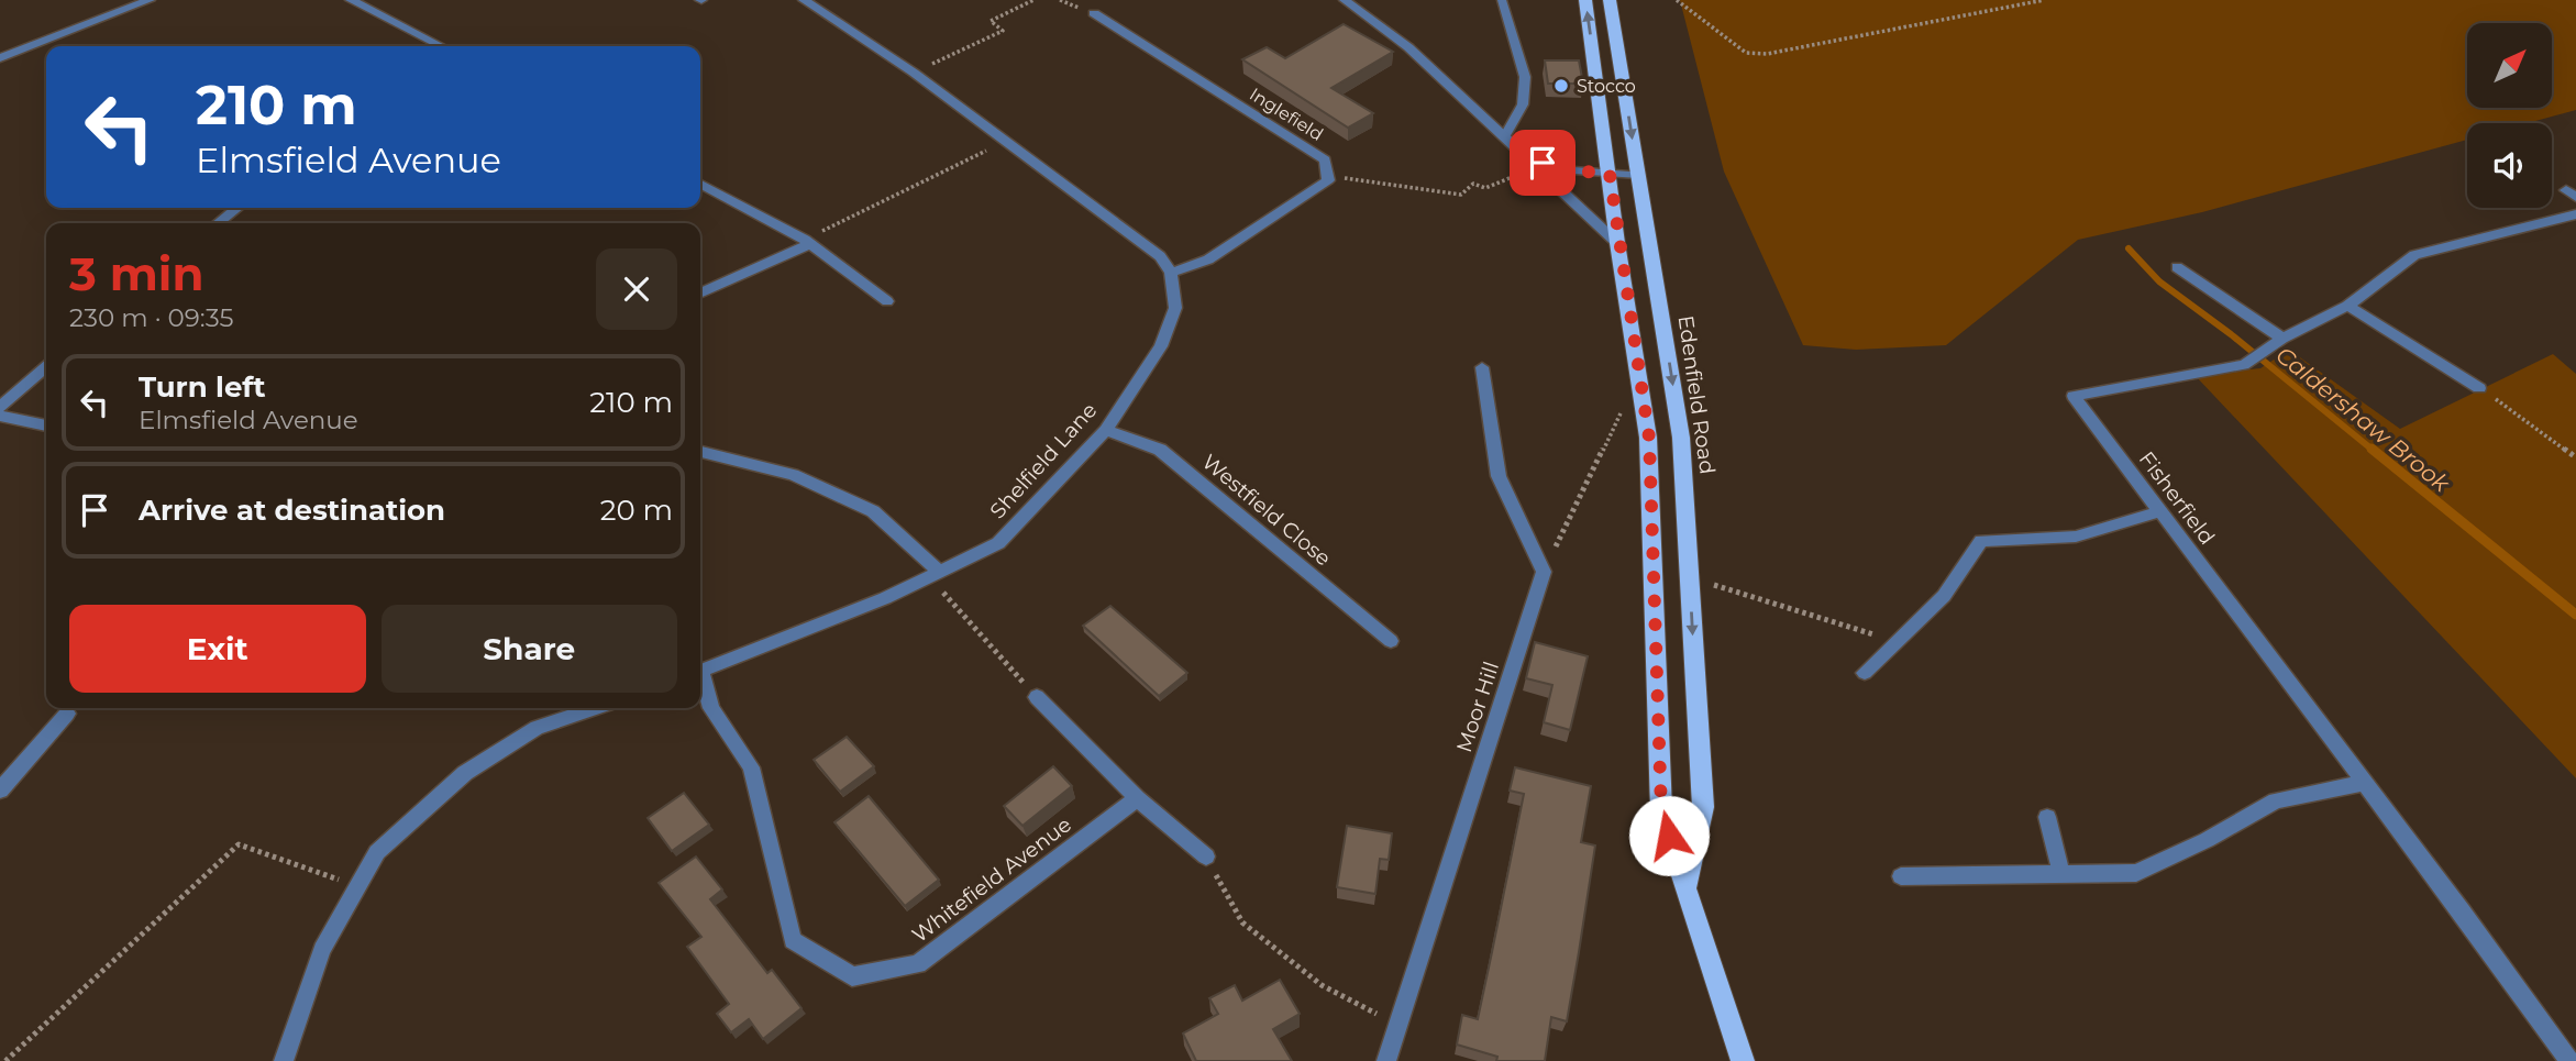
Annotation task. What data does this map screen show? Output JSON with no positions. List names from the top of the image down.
{
  "streets": {
    "main road": ["Edenfield Road"],
    "street": [
      "Inglefield",
      "Shelfield Lane",
      "Fisherfield",
      "Westfield Close",
      "Moor Hill",
      "Whitefield Avenue"
    ]
  },
  "crossings": [
    ["Shelfield Lane", "Westfield Close"]
  ],
  "water": ["Caldershaw Brook"],
  "places": ["Stocco"],
  "north": "top right",
  "page": {
    "turn": ["210 m", "Elmsfield Avenue"],
    "heading": ["3 min", "230 m · 09:35"],
    "list": [
      {
        "name": "Turn left",
        "note": "Elmsfield Avenue",
        "value": "210 m"
      },
      {
        "name": "Arrive at destination",
        "value": "20 m"
      }
    ],
    "buttons": ["Exit", "Share"]
  }
}
